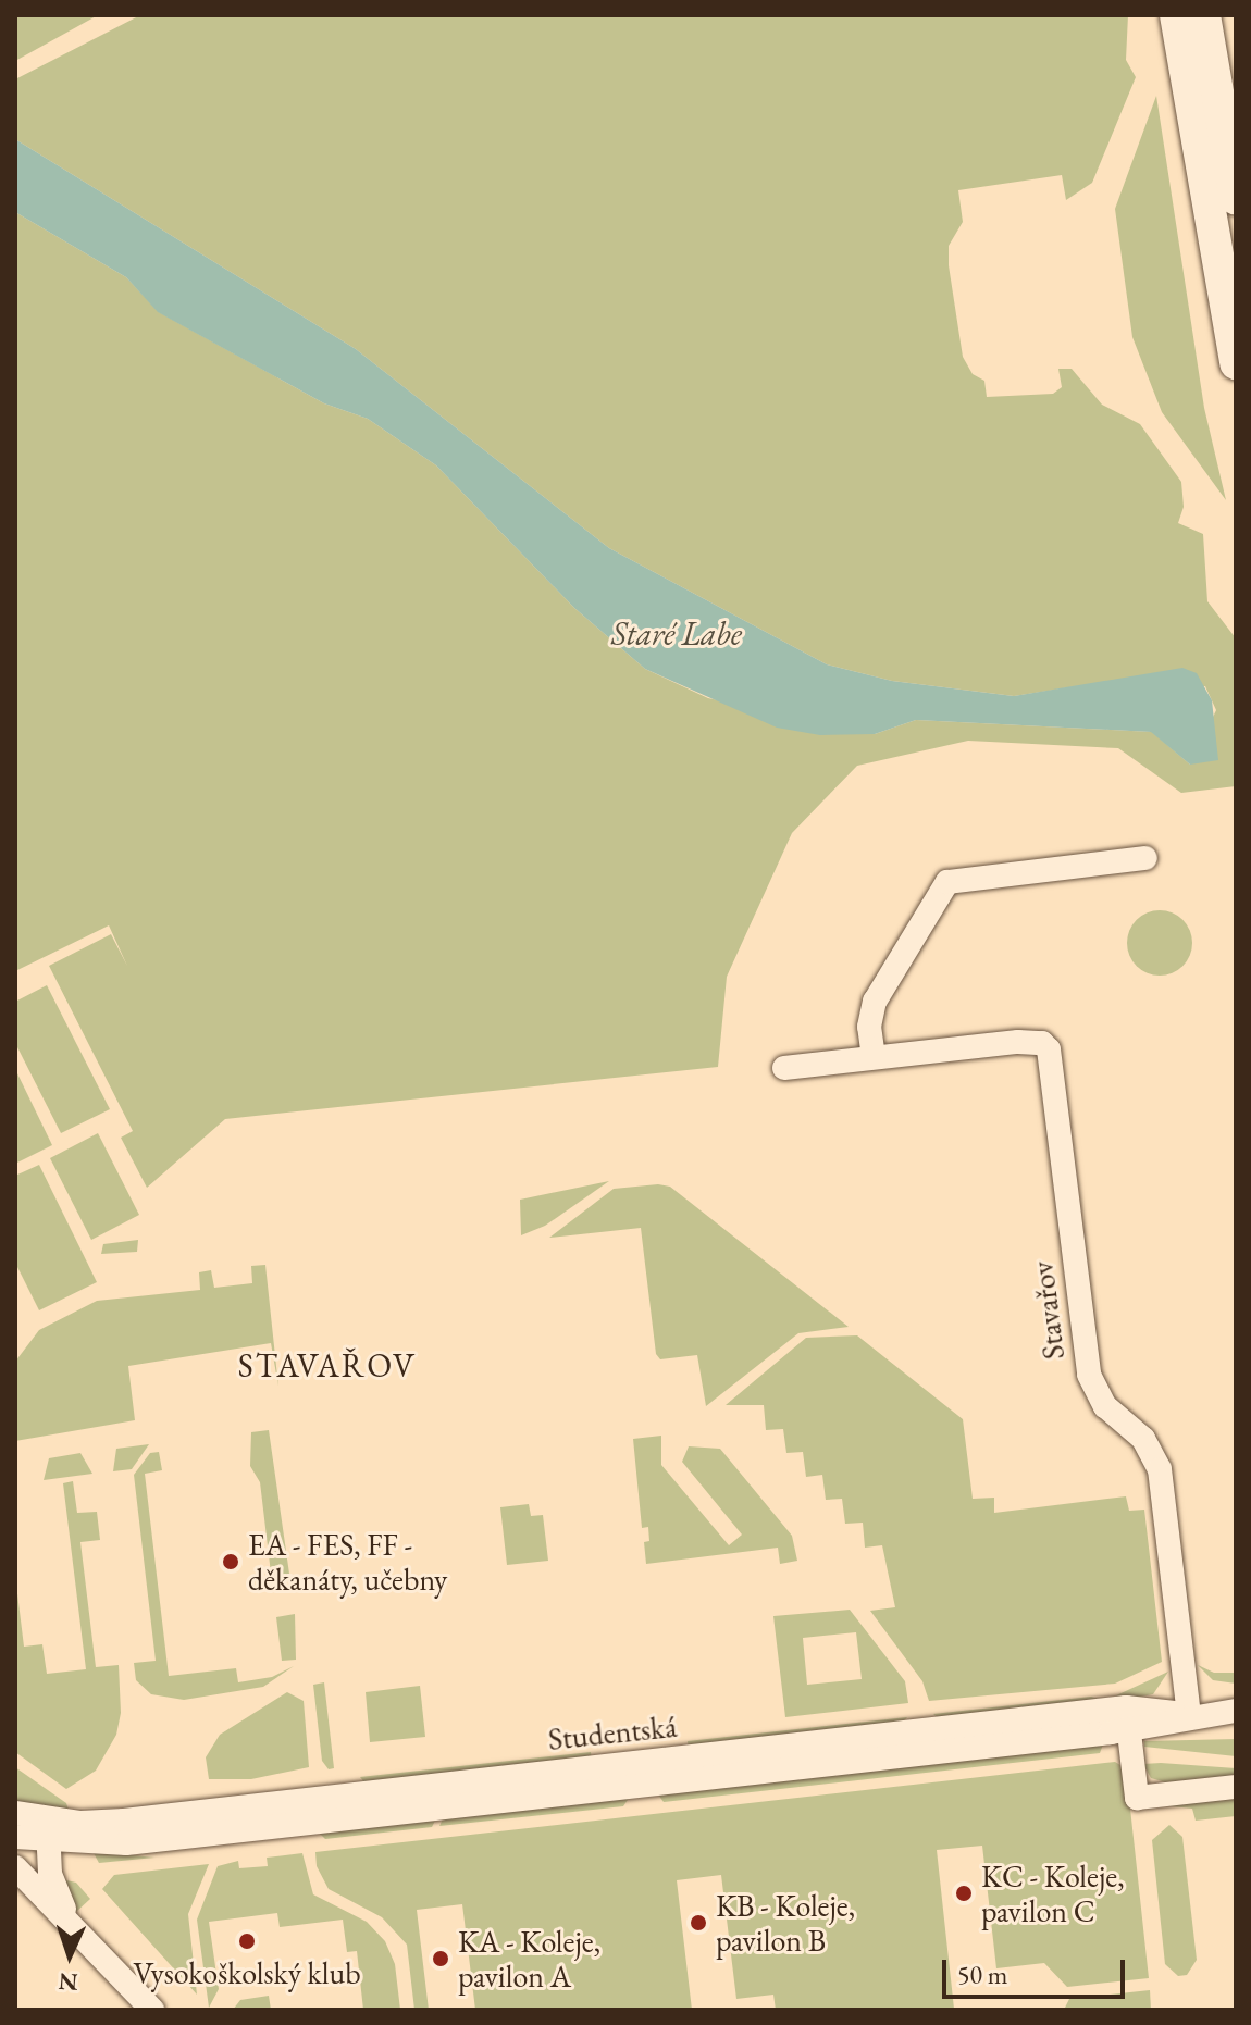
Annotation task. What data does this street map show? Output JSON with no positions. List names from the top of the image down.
{
  "streets": {
    "street": ["Stavařov", "Studentská"]
  },
  "crossings": [
    ["Stavařov", "Studentská"]
  ],
  "districts": ["STAVAŘOV"],
  "water": ["Staré Labe"],
  "places": [
    "EA - FES, FF - děkanáty, učebny",
    "KC - Koleje, pavilon C",
    "KB - Koleje, pavilon B",
    "Vysokoškolský klub",
    "KA - Koleje, pavilon A"
  ],
  "scale_bar": "50 m",
  "north": "bottom"
}
